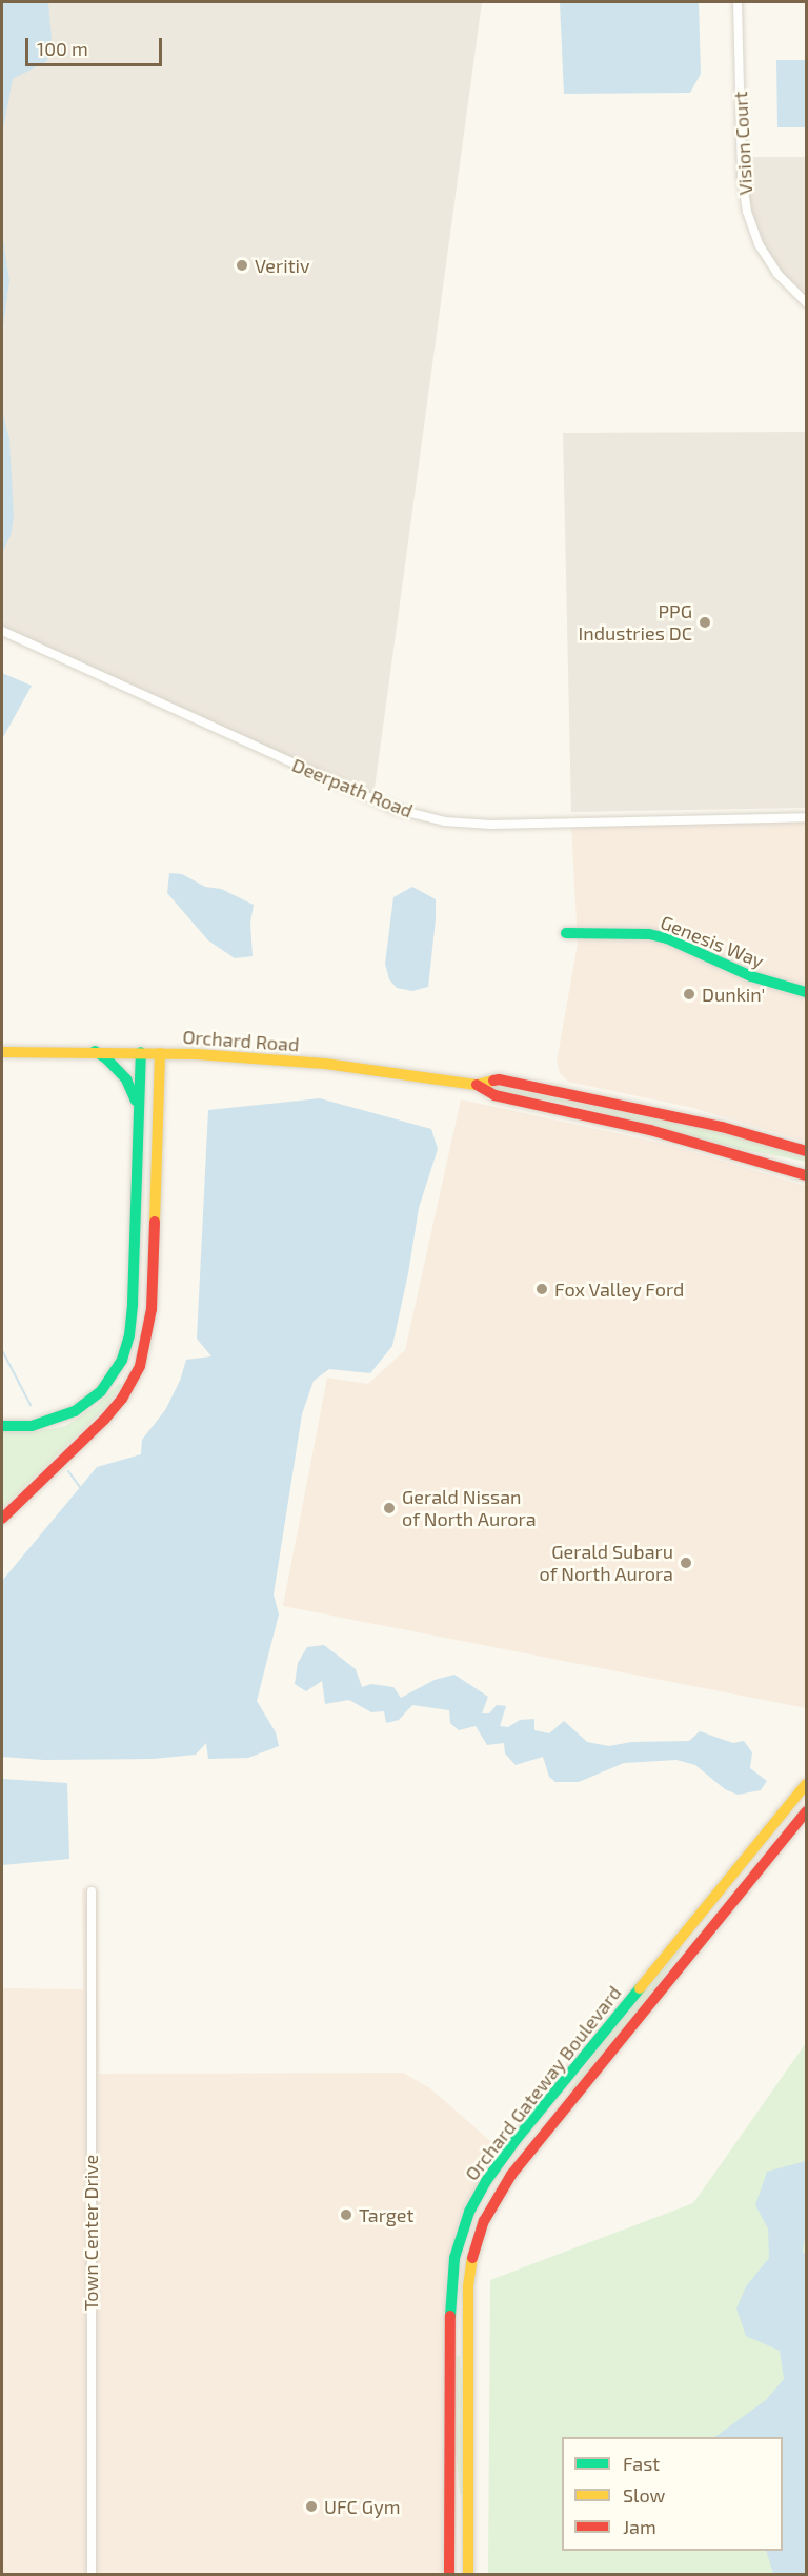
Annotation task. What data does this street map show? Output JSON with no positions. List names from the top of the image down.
{
  "streets": {
    "main road": ["Genesis Way", "Orchard Road", "Orchard Gateway Boulevard"],
    "street": ["Vision Court", "Deerpath Road", "Town Center Drive"]
  },
  "places": [
    "Veritiv",
    "PPG Industries DC",
    "Dunkin'",
    "Fox Valley Ford",
    "Gerald Nissan of North Aurora",
    "Gerald Subaru of North Aurora",
    "Target",
    "UFC Gym"
  ],
  "legend": ["Fast", "Slow", "Jam"],
  "scale_bar": "100 m"
}
